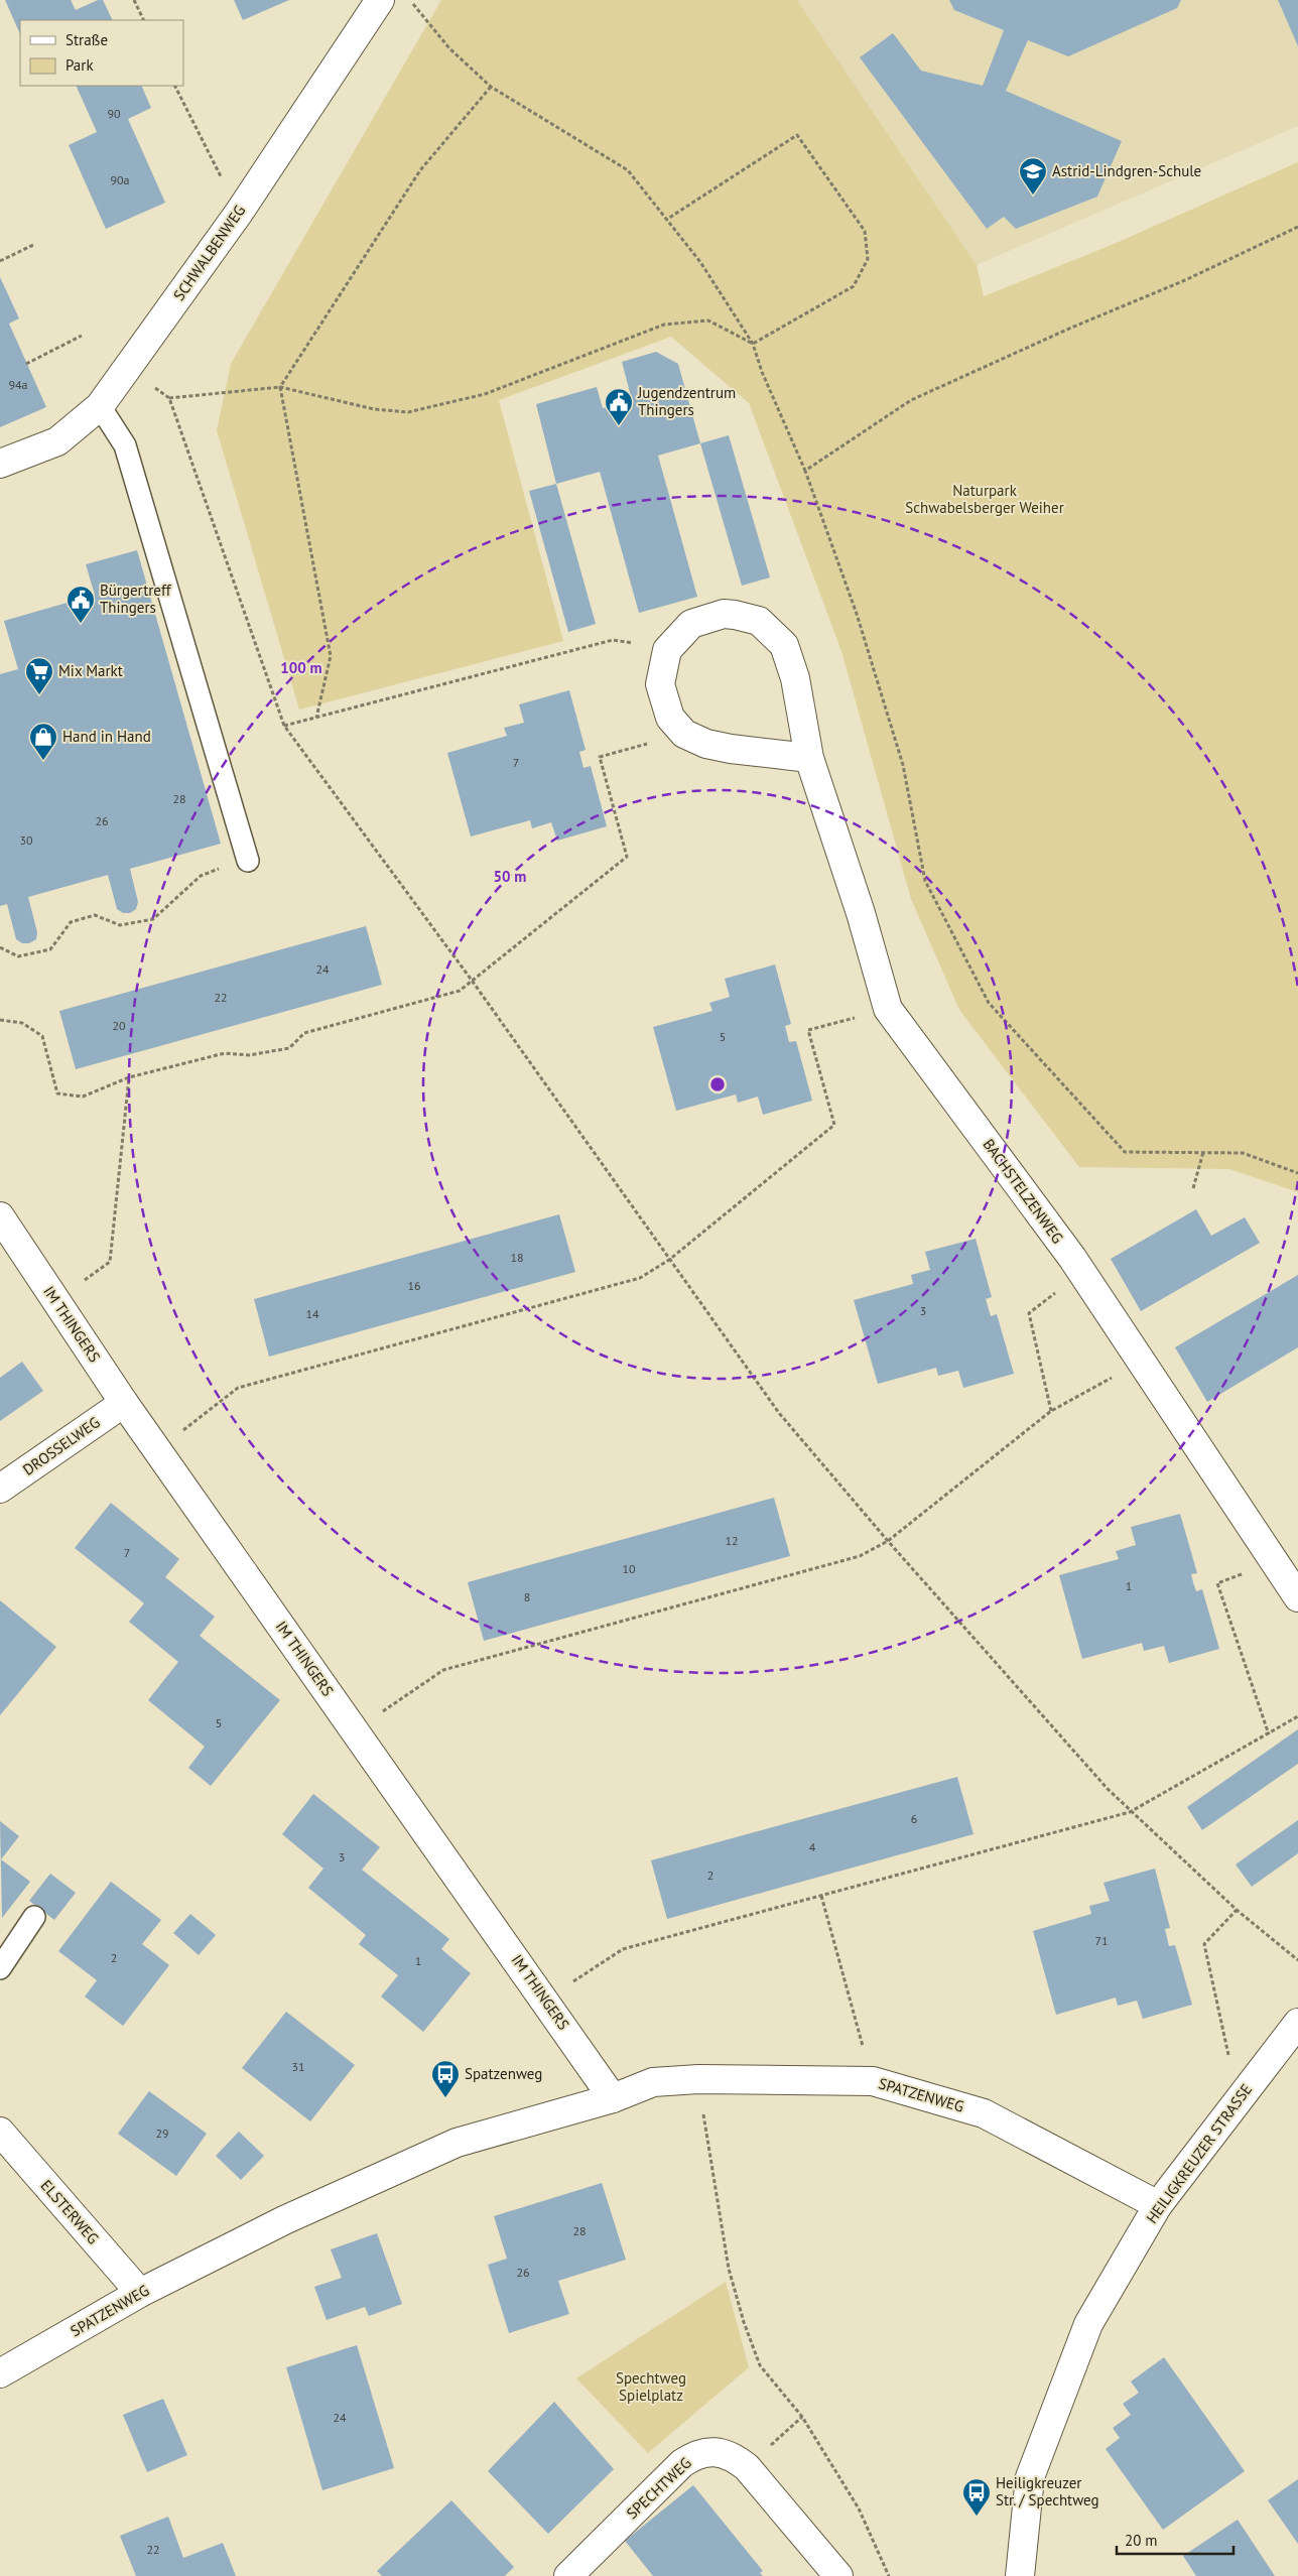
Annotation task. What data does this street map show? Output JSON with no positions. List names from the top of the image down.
{
  "streets": {
    "street": [
      "SCHWALBENWEG",
      "BACHSTELZENWEG",
      "IM THINGERS",
      "DROSSELWEG",
      "SPATZENWEG",
      "HEILIGKREUZER STRASSE",
      "ELSTERWEG",
      "SPECHTWEG"
    ]
  },
  "crossings": [
    ["IM THINGERS", "DROSSELWEG"],
    ["IM THINGERS", "SPATZENWEG"],
    ["SPATZENWEG", "HEILIGKREUZER STRASSE"],
    ["SPATZENWEG", "ELSTERWEG"]
  ],
  "parks": ["Naturpark Schwabelsberger Weiher", "Spechtweg Spielplatz"],
  "places": {
    "school or university": ["Astrid-Lindgren-Schule"],
    "public building": ["Jugendzentrum Thingers", "Bürgertreff Thingers"],
    "supermarket": ["Mix Markt"],
    "shop": ["Hand in Hand"],
    "bus stop": ["Spatzenweg", "Heiligkreuzer Str. / Spechtweg"]
  },
  "house_numbers": [
    "90",
    "90a",
    "94a",
    "7",
    "28",
    "26",
    "30",
    "24",
    "22",
    "20",
    "5",
    "18",
    "16",
    "3",
    "14",
    "12",
    "7",
    "10",
    "1",
    "8",
    "5",
    "6",
    "4",
    "3",
    "2",
    "71",
    "2",
    "1",
    "31",
    "29",
    "28",
    "26",
    "24",
    "22"
  ],
  "legend": ["Straße", "Park"],
  "scale_bar": "20 m",
  "rings": ["100 m", "50 m"]
}
